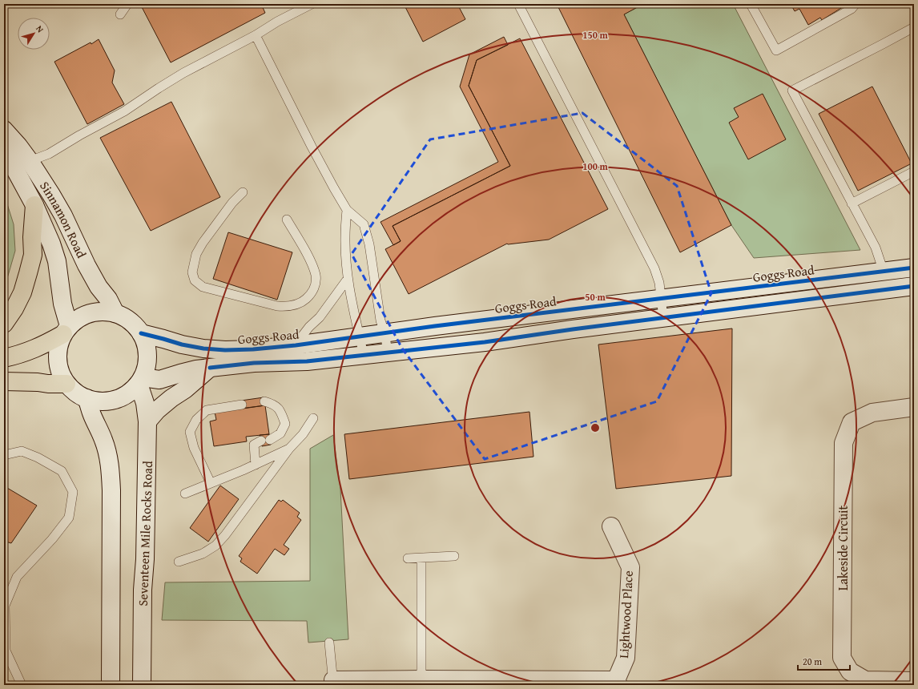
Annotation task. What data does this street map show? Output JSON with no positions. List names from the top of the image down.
{
  "streets": {
    "main road": [
      "Sinnamon Road",
      "Goggs Road",
      "Seventeen Mile Rocks Road",
      "Lakeside Circuit",
      "Lightwood Place"
    ]
  },
  "crossings": [
    ["Sinnamon Road", "Goggs Road"],
    ["Sinnamon Road", "Seventeen Mile Rocks Road"],
    ["Goggs Road", "Seventeen Mile Rocks Road"]
  ],
  "scale_bar": "20 m",
  "north": "top right",
  "rings": ["150 m", "100 m", "50 m"]
}
